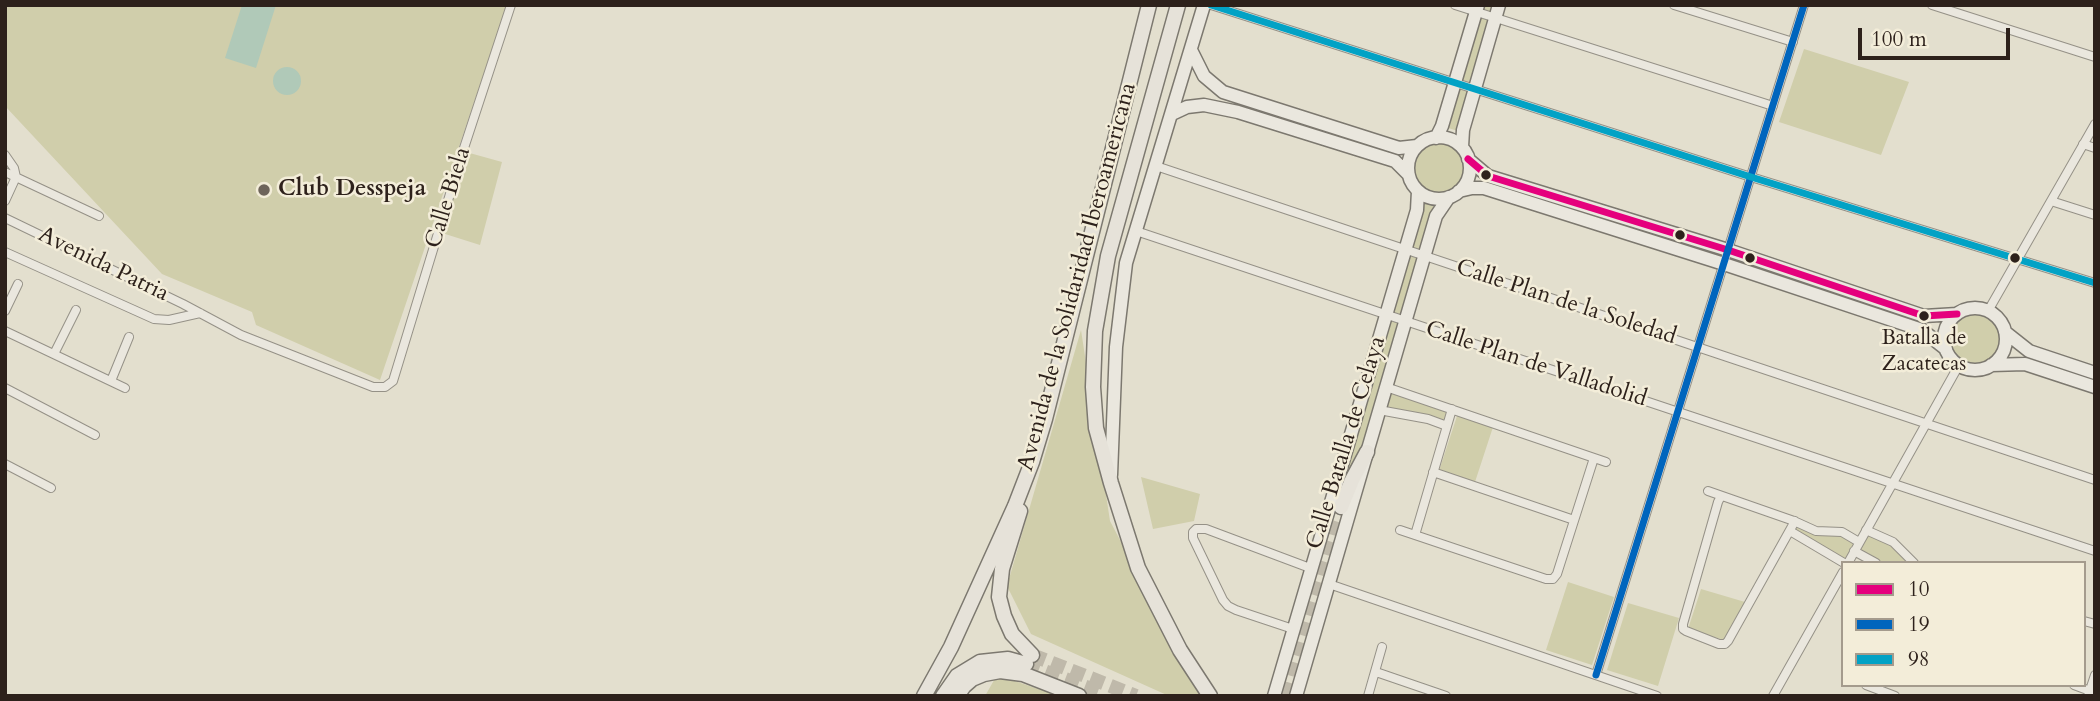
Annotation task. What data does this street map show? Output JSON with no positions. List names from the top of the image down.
{
  "streets": {
    "highway": ["Avenida de la Solidaridad Iberoamericana"],
    "street": [
      "Calle Biela",
      "Avenida Patria",
      "Calle Plan de la Soledad",
      "Calle Plan de Valladolid",
      "Calle Batalla de Celaya"
    ]
  },
  "crossings": [
    ["Calle Biela", "Avenida Patria"],
    ["Calle Plan de la Soledad", "Calle Batalla de Celaya"],
    ["Calle Plan de Valladolid", "Calle Batalla de Celaya"]
  ],
  "places": ["Club Desspeja", "Batalla de Zacatecas"],
  "lines": ["transit line 19", "transit line 98", "transit line 10"],
  "legend": ["10", "19", "98"],
  "scale_bar": "100 m"
}
